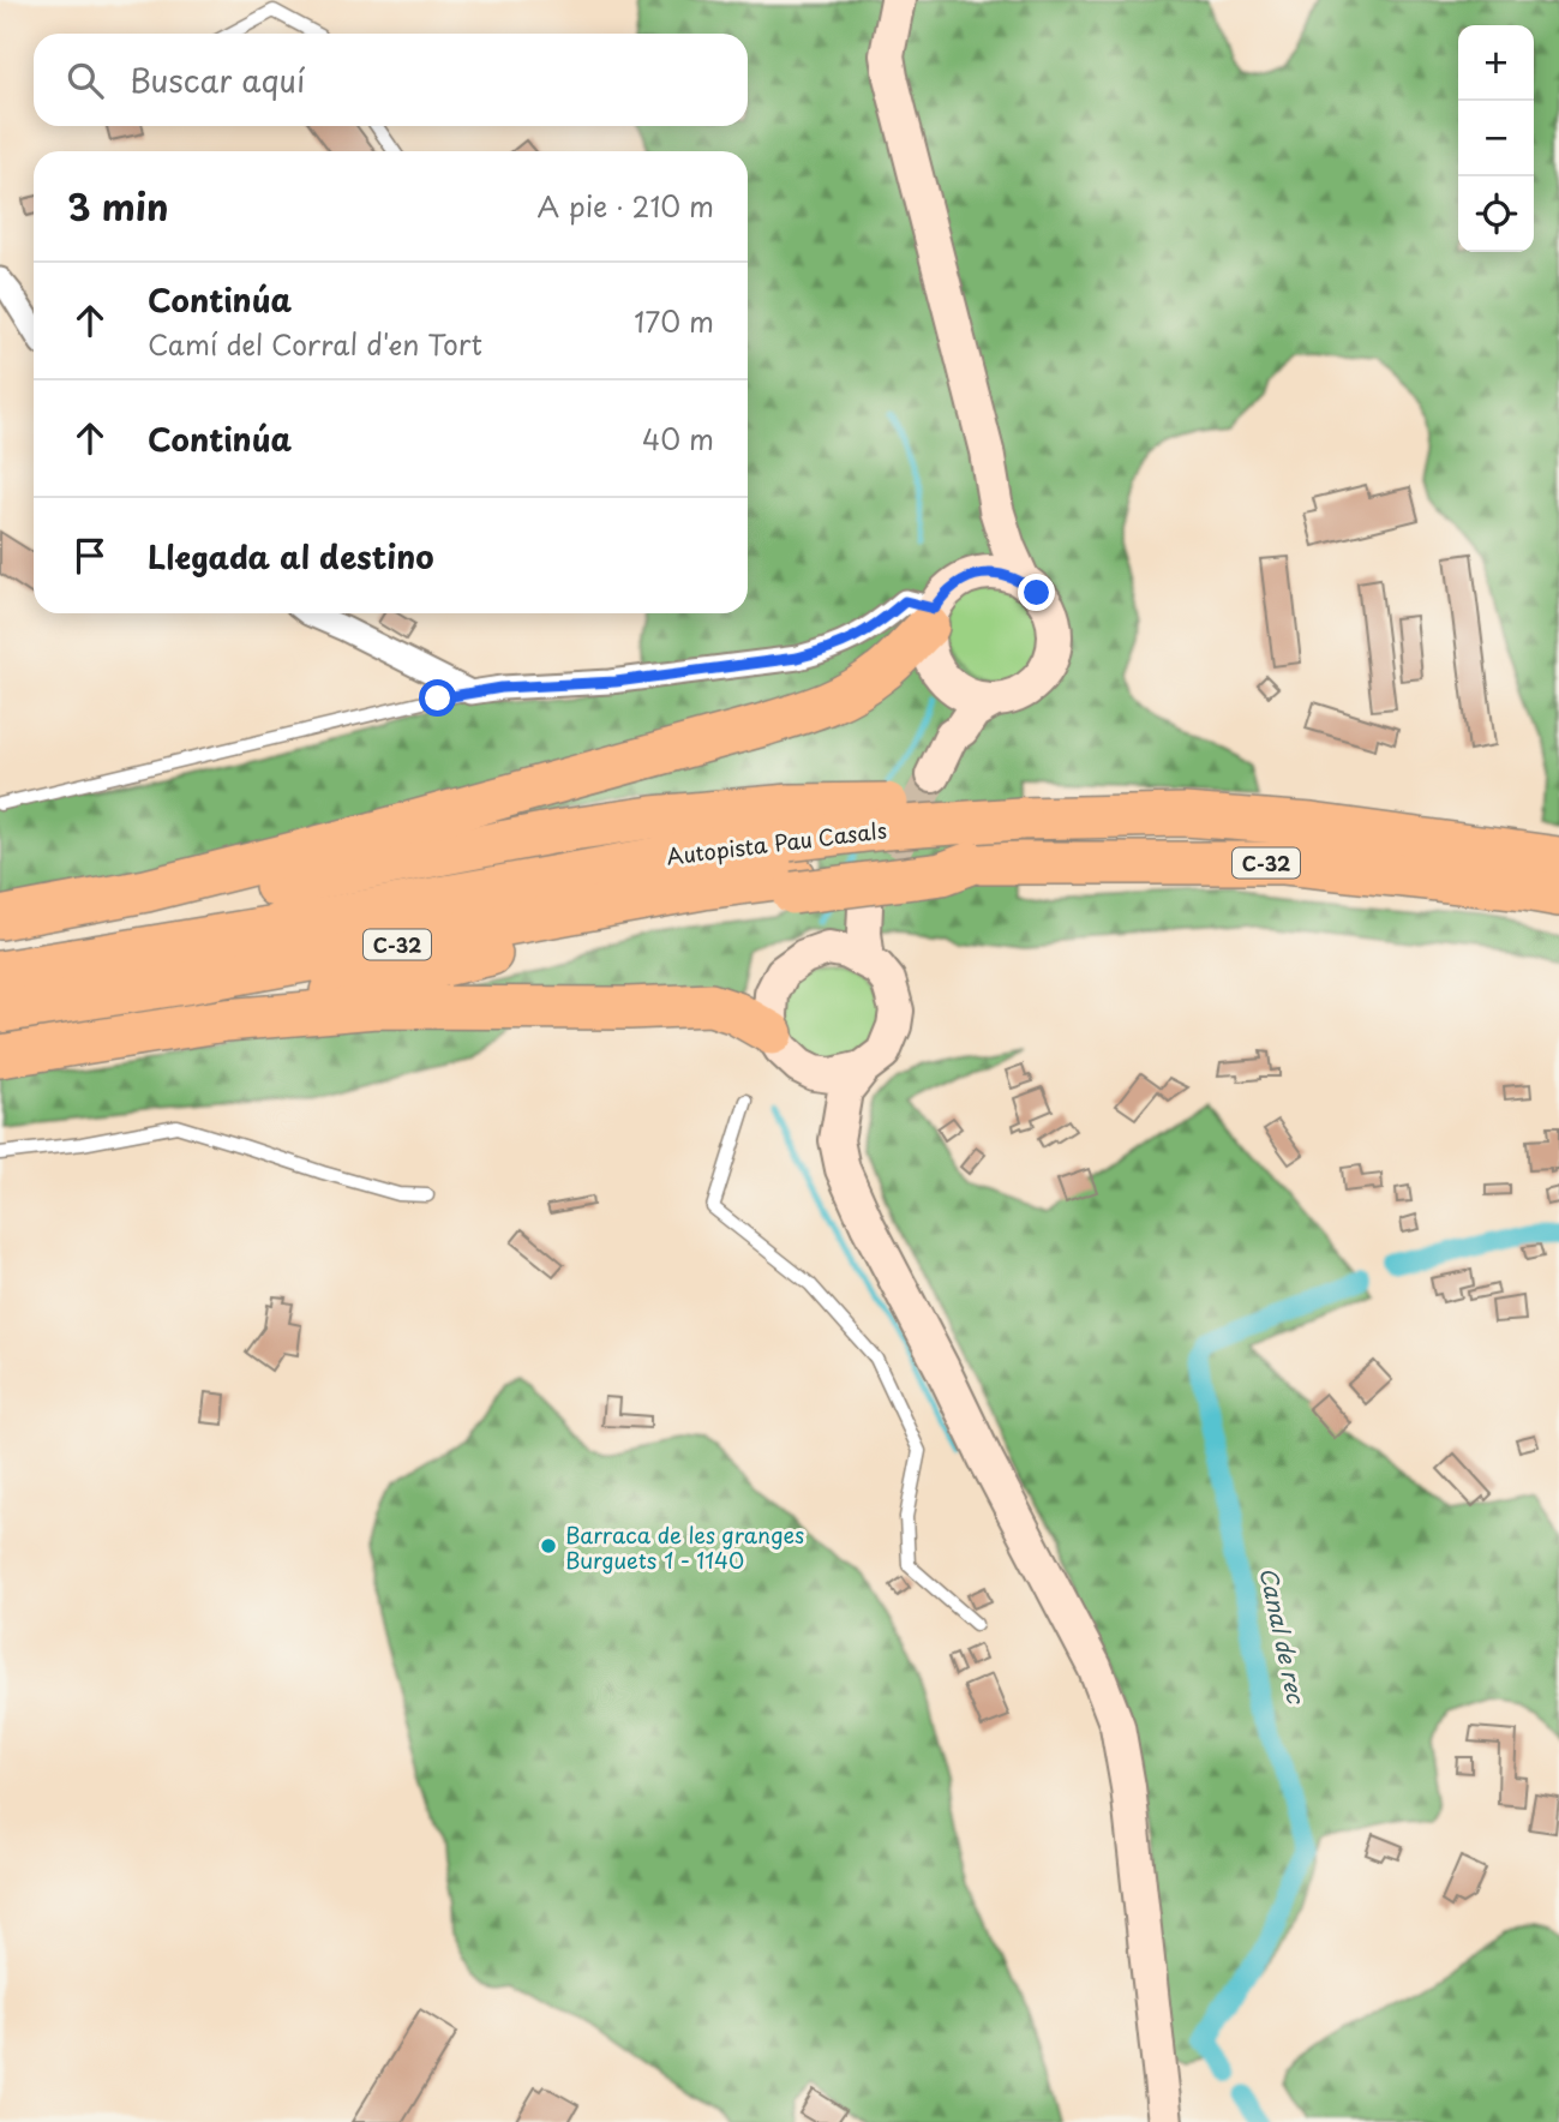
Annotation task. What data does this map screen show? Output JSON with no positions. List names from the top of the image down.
{
  "streets": {
    "highway": ["Autopista Pau Casals", "C-32"]
  },
  "water": ["Canal de rec"],
  "places": ["Barraca de les granges Burguets 1 - 1140"],
  "page": {
    "map_buttons": ["+", "−"],
    "search": "Buscar aquí",
    "heading": ["3 min", "A pie · 210 m"],
    "list": [
      ["Continúa", "Camí del Corral d'en Tort", "170 m"],
      ["Continúa", "40 m"],
      "Llegada al destino"
    ]
  }
}
